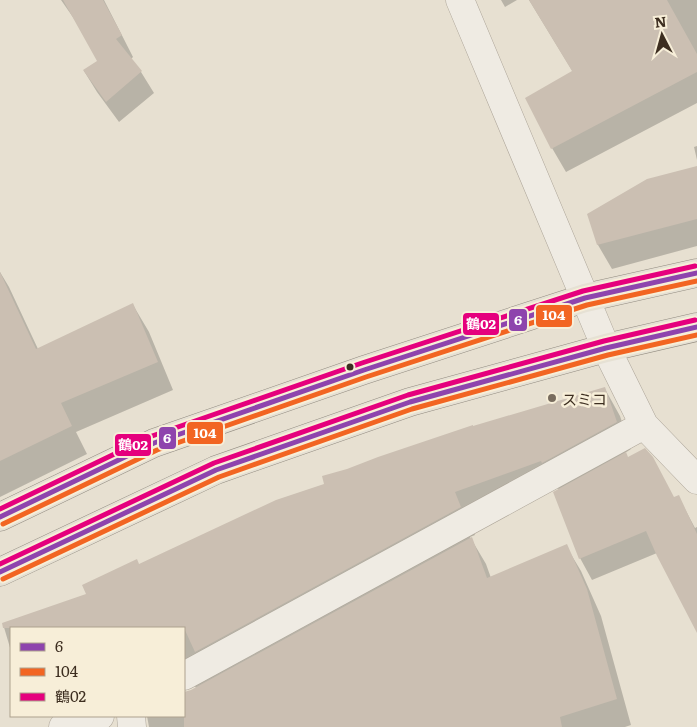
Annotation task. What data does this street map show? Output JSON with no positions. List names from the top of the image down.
{
  "places": ["スミコ"],
  "lines": ["transit line 鶴02", "transit line 6", "transit line 104"],
  "legend": ["6", "104", "鶴02"],
  "north": "top"
}
